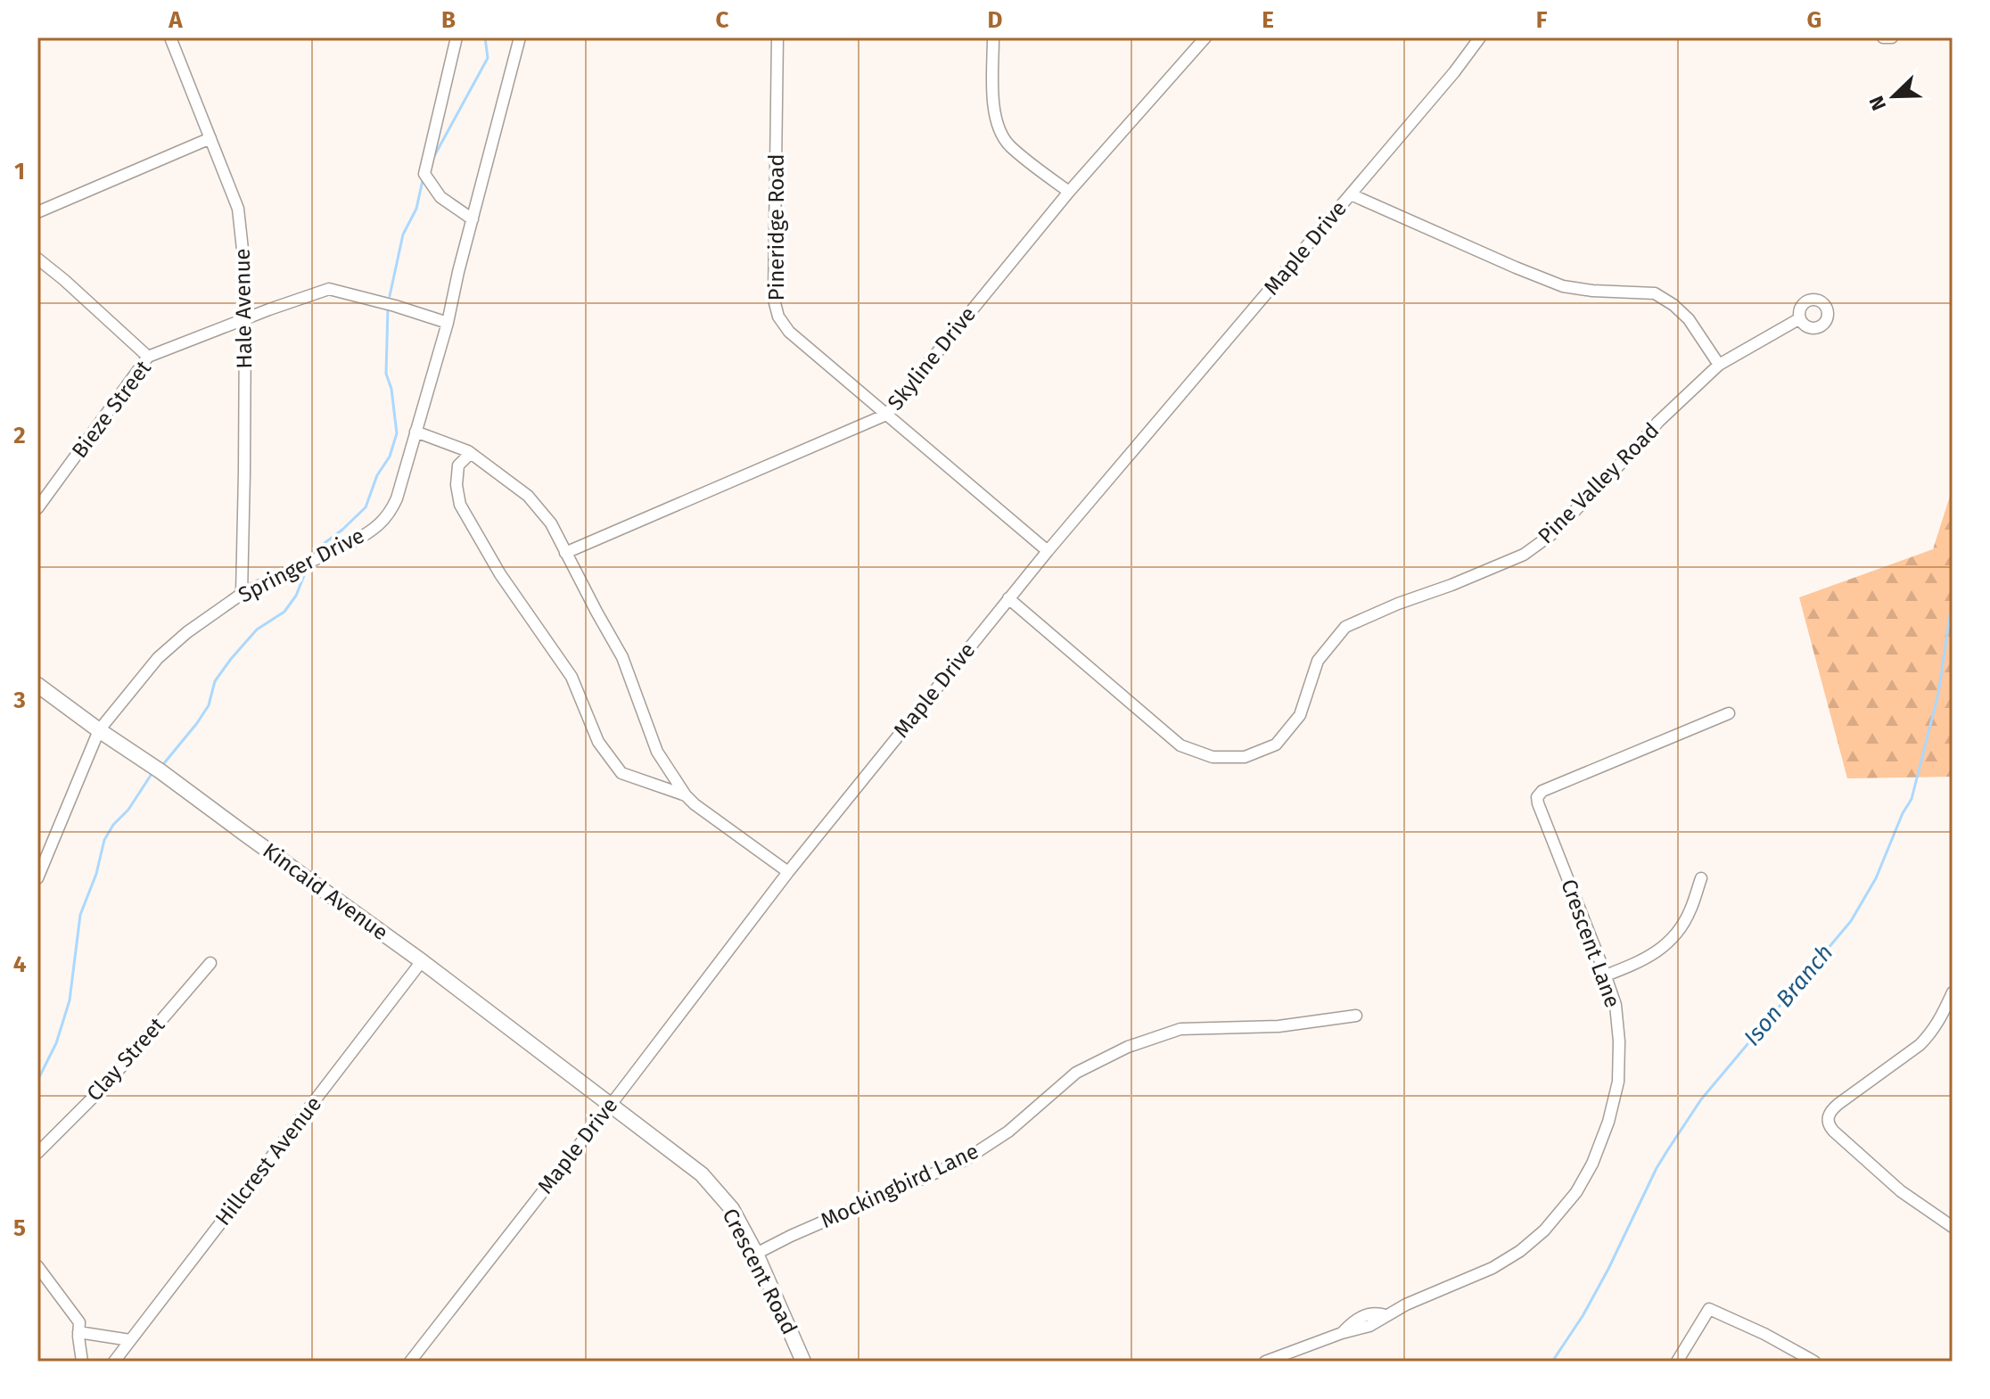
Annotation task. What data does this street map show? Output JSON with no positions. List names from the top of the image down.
{
  "streets": {
    "street": [
      "Pineridge Road",
      "Maple Drive",
      "Hale Avenue",
      "Skyline Drive",
      "Bieze Street",
      "Pine Valley Road",
      "Springer Drive",
      "Kincaid Avenue",
      "Crescent Lane",
      "Clay Street",
      "Hillcrest Avenue",
      "Mockingbird Lane",
      "Crescent Road"
    ]
  },
  "crossings": [
    ["Pineridge Road", "Maple Drive"],
    ["Pineridge Road", "Skyline Drive"],
    ["Maple Drive", "Pine Valley Road"],
    ["Maple Drive", "Kincaid Avenue"],
    ["Maple Drive", "Crescent Road"],
    ["Hale Avenue", "Bieze Street"],
    ["Hale Avenue", "Springer Drive"],
    ["Bieze Street", "Springer Drive"],
    ["Springer Drive", "Kincaid Avenue"],
    ["Kincaid Avenue", "Hillcrest Avenue"],
    ["Kincaid Avenue", "Crescent Road"],
    ["Mockingbird Lane", "Crescent Road"]
  ],
  "water": ["Ison Branch"],
  "north": "bottom left",
  "grid": {
    "columns": [
      "A",
      "B",
      "C",
      "D",
      "E",
      "F",
      "G"
    ],
    "rows": [
      "1",
      "2",
      "3",
      "4",
      "5"
    ]
  }
}
